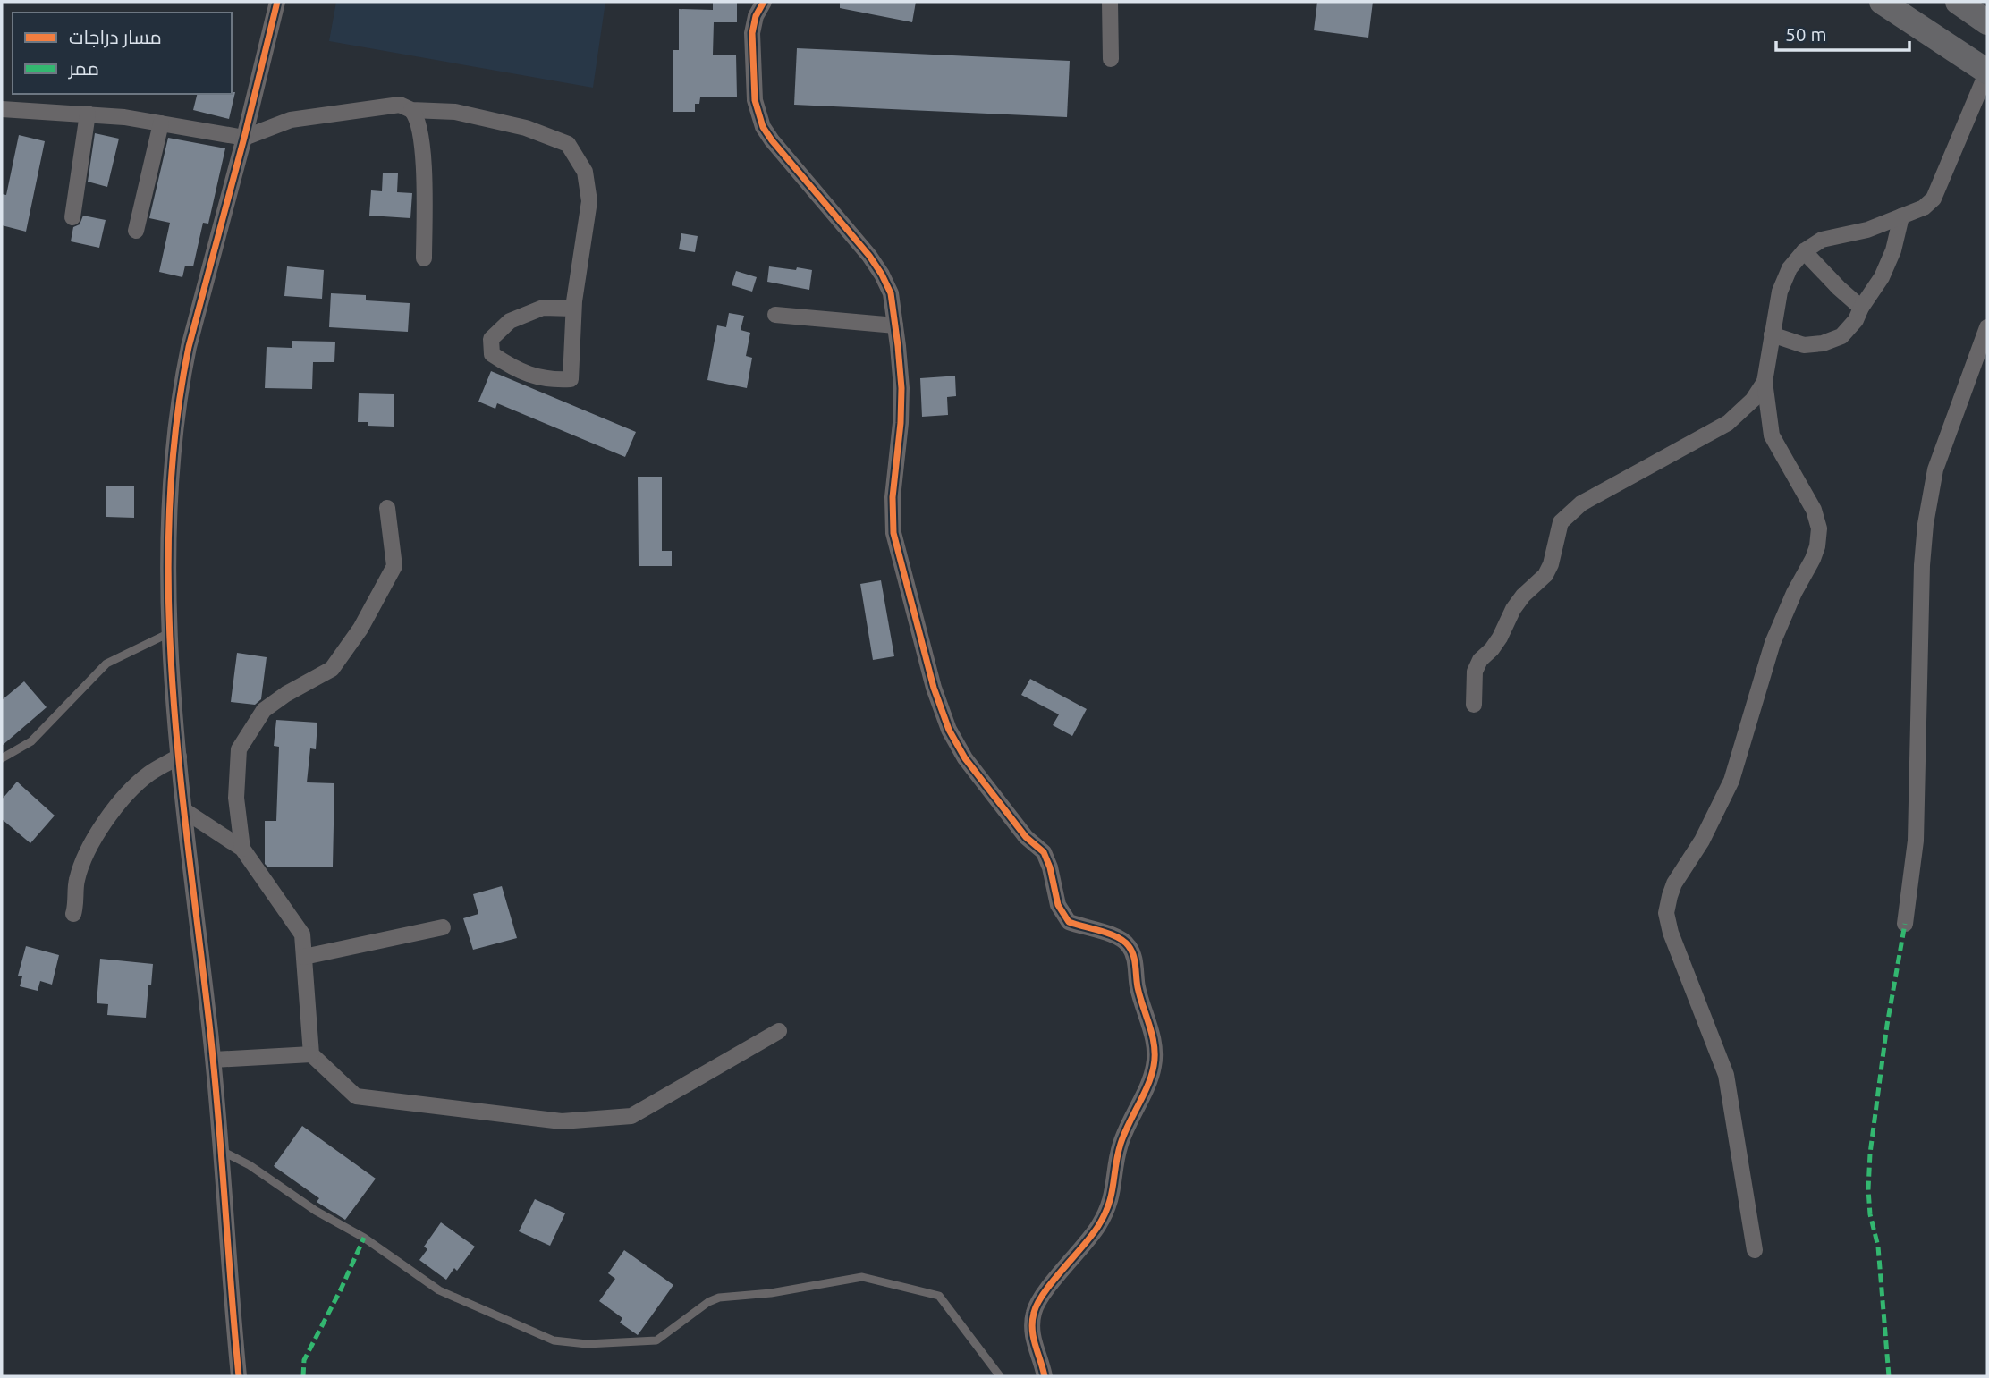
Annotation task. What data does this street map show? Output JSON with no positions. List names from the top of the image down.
{
  "legend": ["مسار دراجات", "ممر"],
  "scale_bar": "50 m"
}
